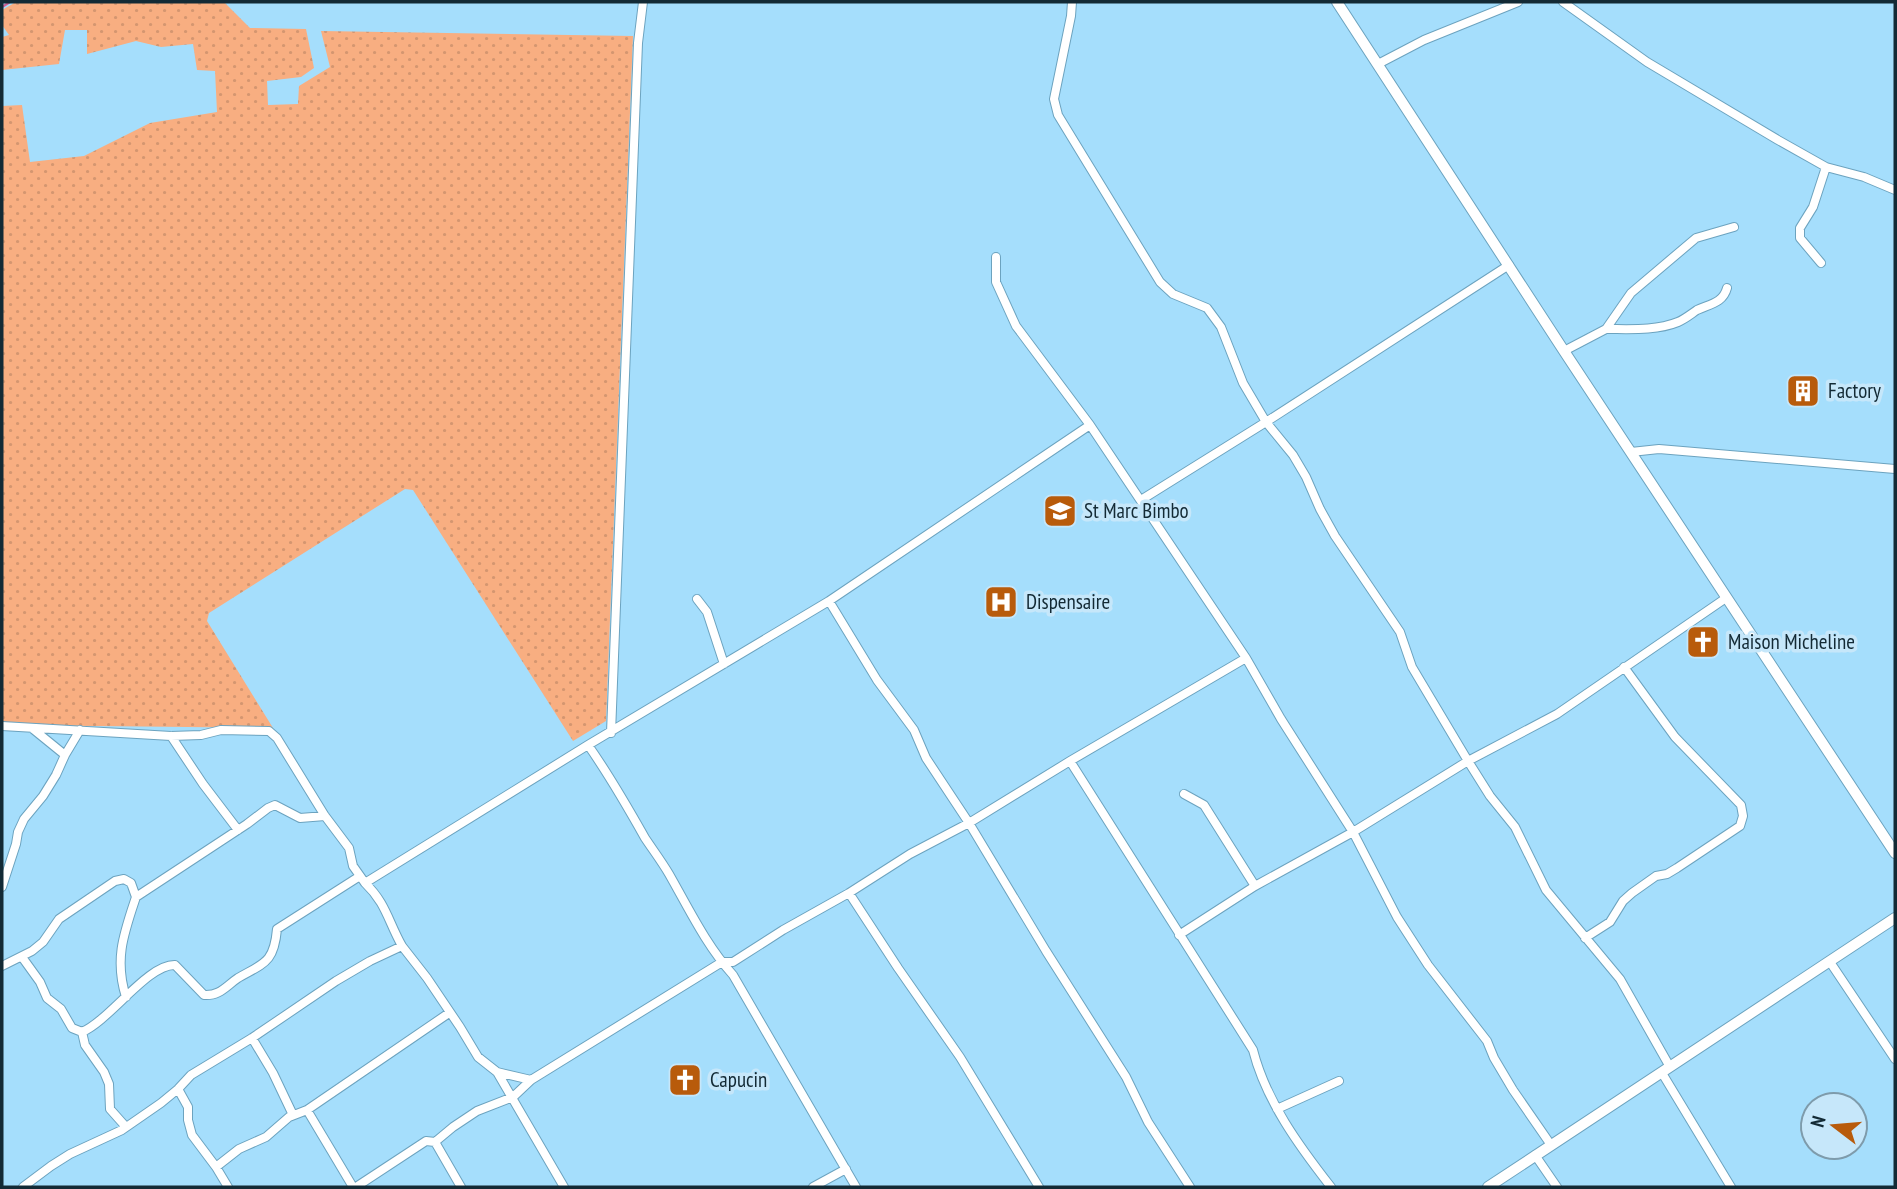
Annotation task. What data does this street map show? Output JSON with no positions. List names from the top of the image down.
{
  "places": {
    "building": ["Factory"],
    "school or university": ["St Marc Bimbo"],
    "hospital": ["Dispensaire"],
    "church": ["Maison Micheline", "Capucin"]
  },
  "north": "left"
}
